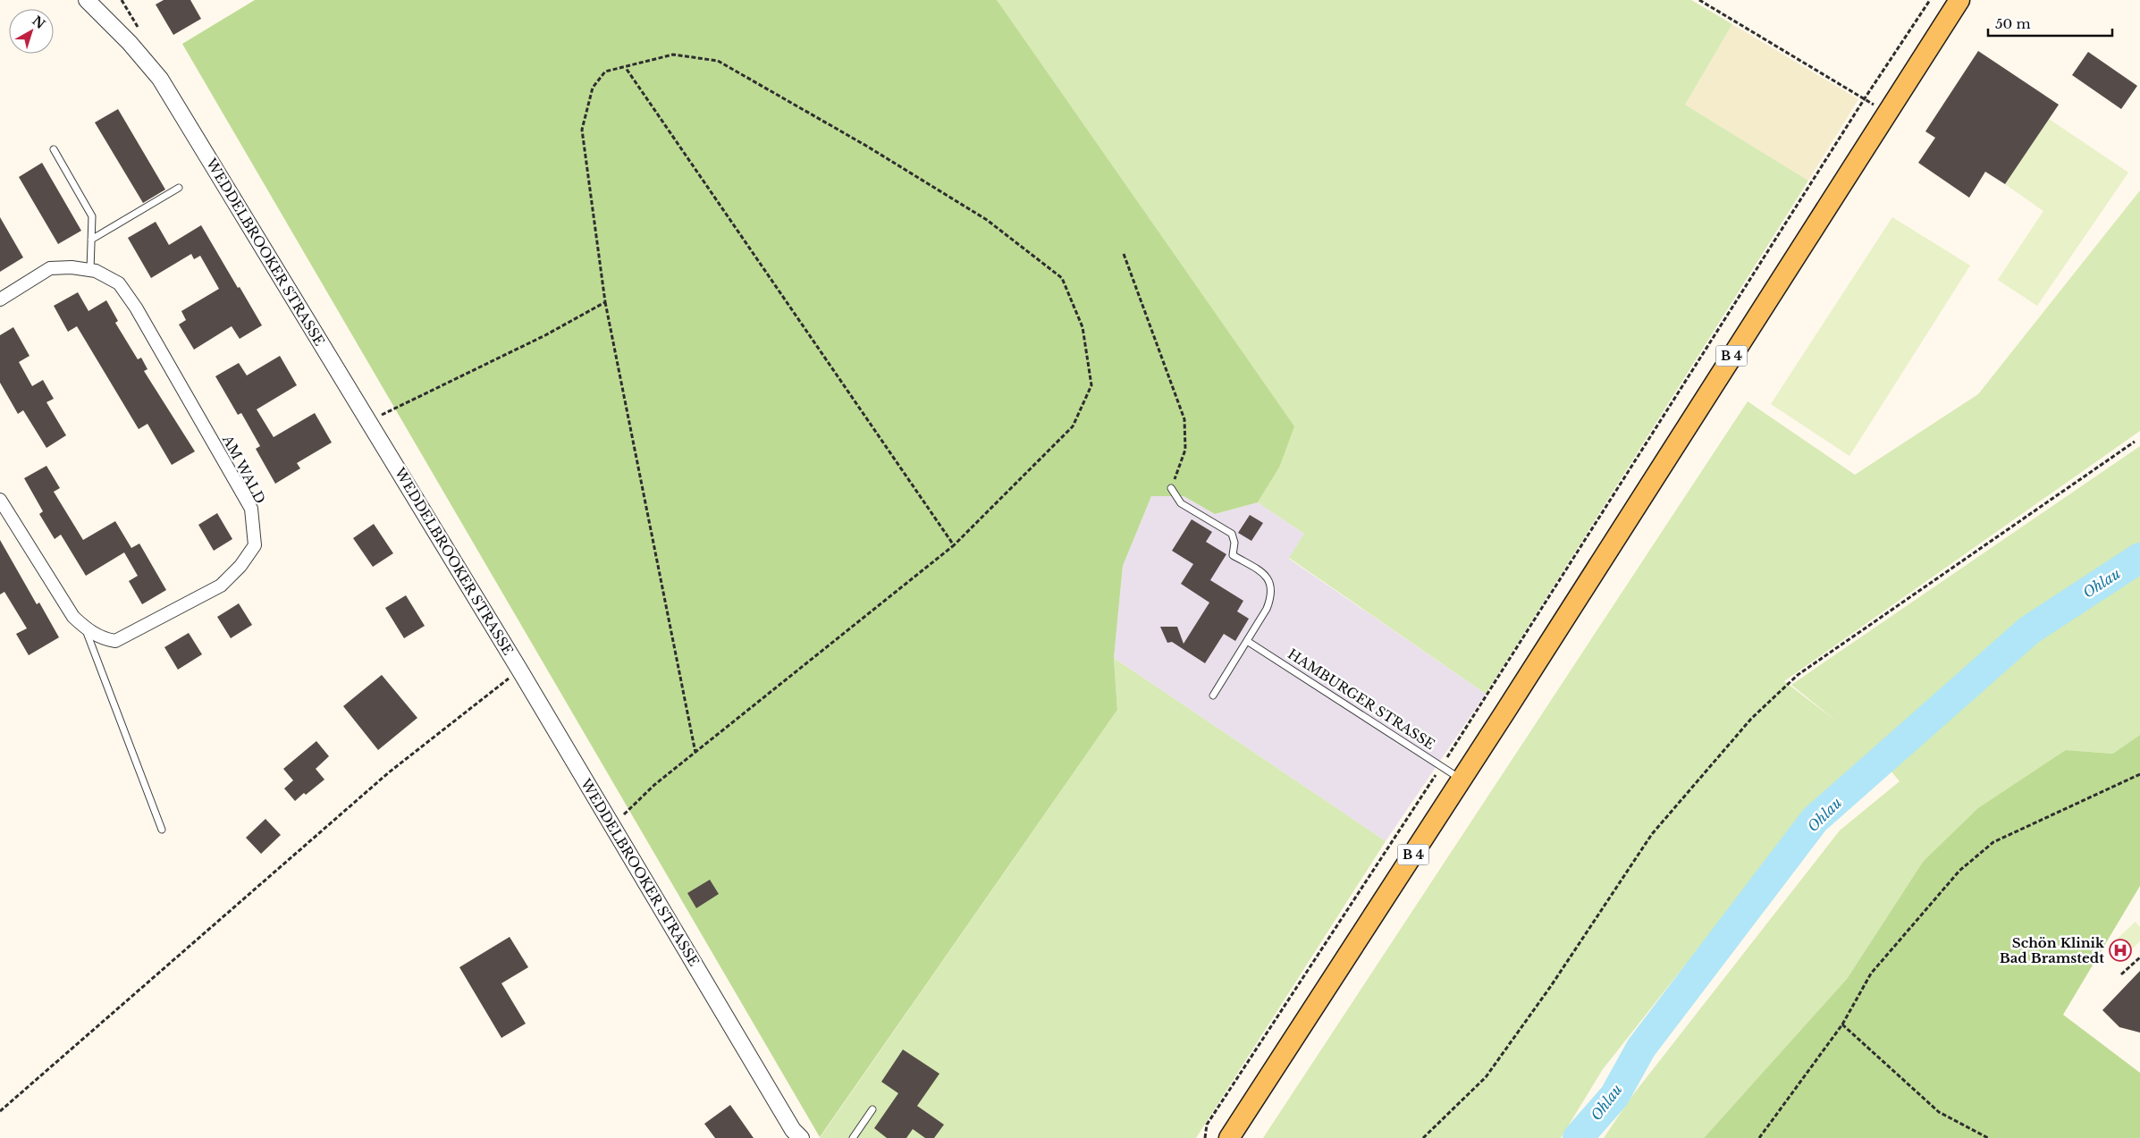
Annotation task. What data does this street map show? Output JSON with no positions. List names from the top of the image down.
{
  "streets": {
    "main road": ["B 4"],
    "street": ["WEDDELBROOKER STRASSE", "AM WALD"],
    "lane": ["HAMBURGER STRASSE"]
  },
  "crossings": [
    ["B 4", "HAMBURGER STRASSE"]
  ],
  "water": ["Ohlau"],
  "places": {
    "hospital": ["Schön Klinik Bad Bramstedt"]
  },
  "scale_bar": "50 m",
  "north": "top right"
}
